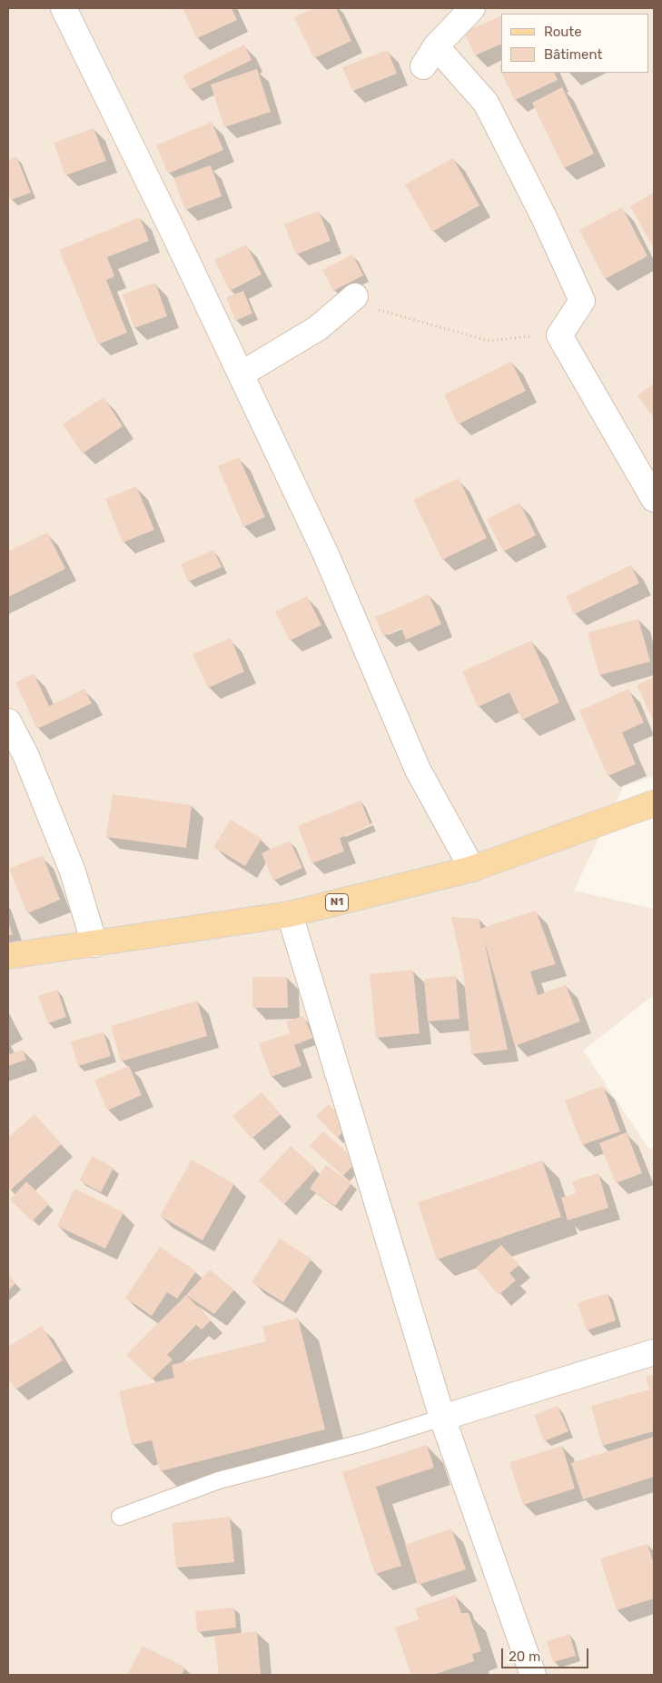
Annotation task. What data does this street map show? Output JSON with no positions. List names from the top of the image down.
{
  "streets": {
    "main road": ["N1"]
  },
  "legend": ["Route", "Bâtiment"],
  "scale_bar": "20 m"
}
